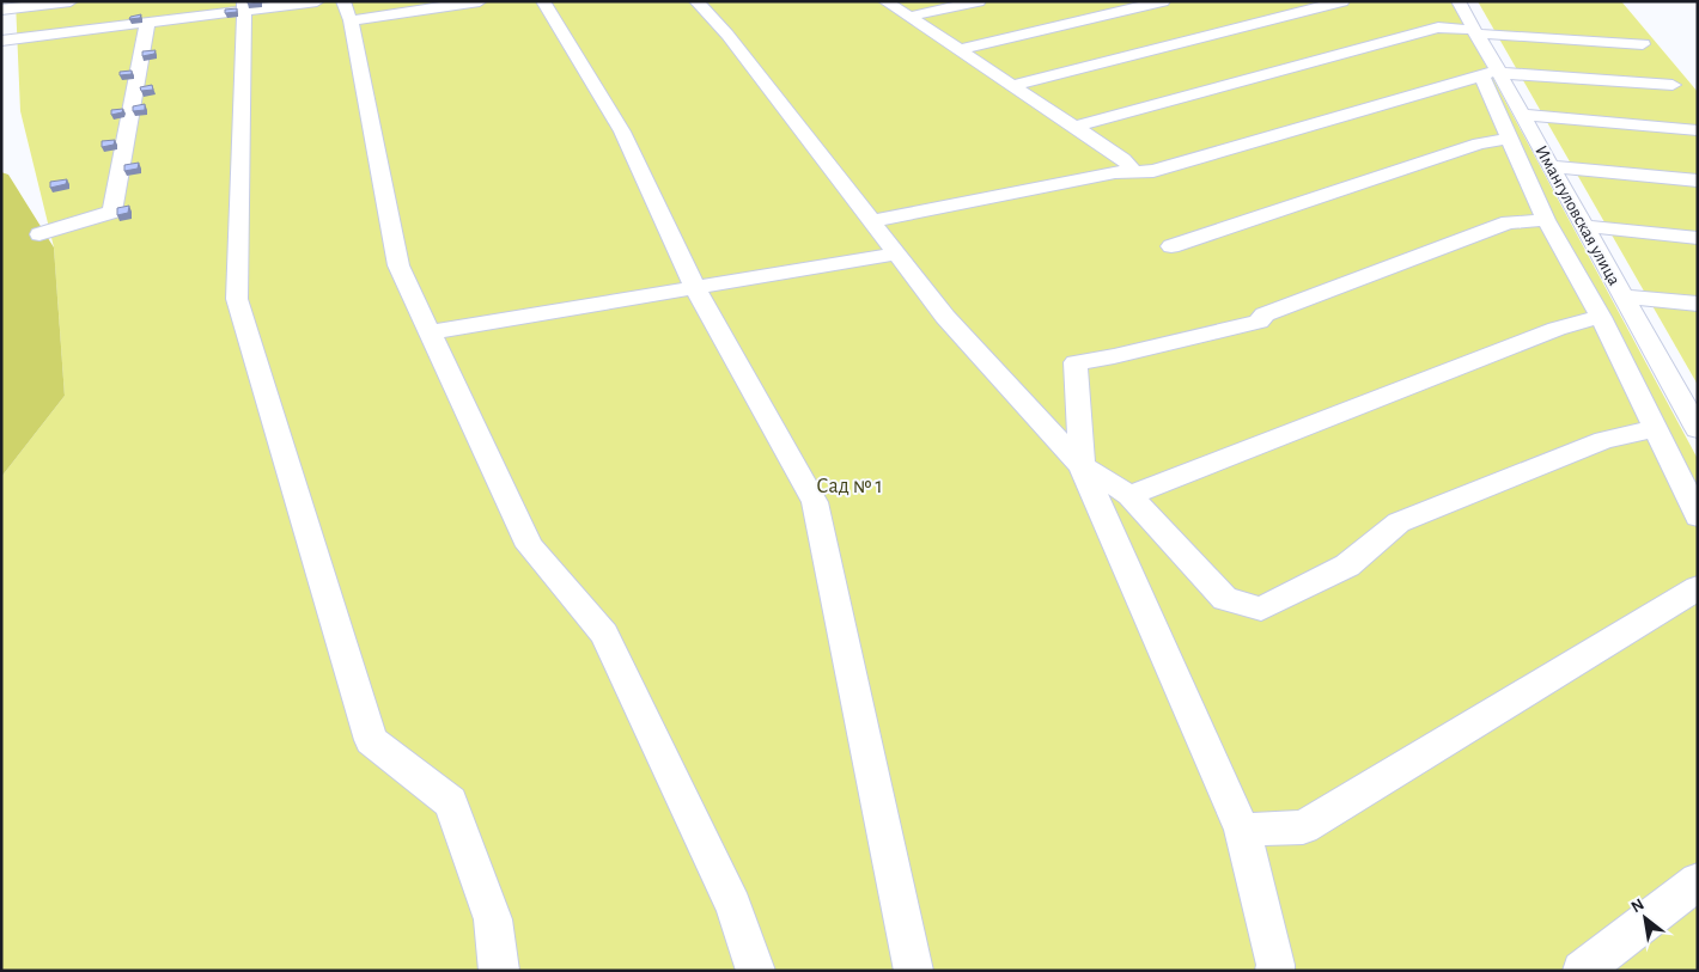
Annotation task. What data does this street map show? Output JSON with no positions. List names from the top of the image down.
{
  "streets": {
    "street": ["Имангуловская улица"]
  },
  "parks": ["Сад № 1"],
  "north": "top left"
}
